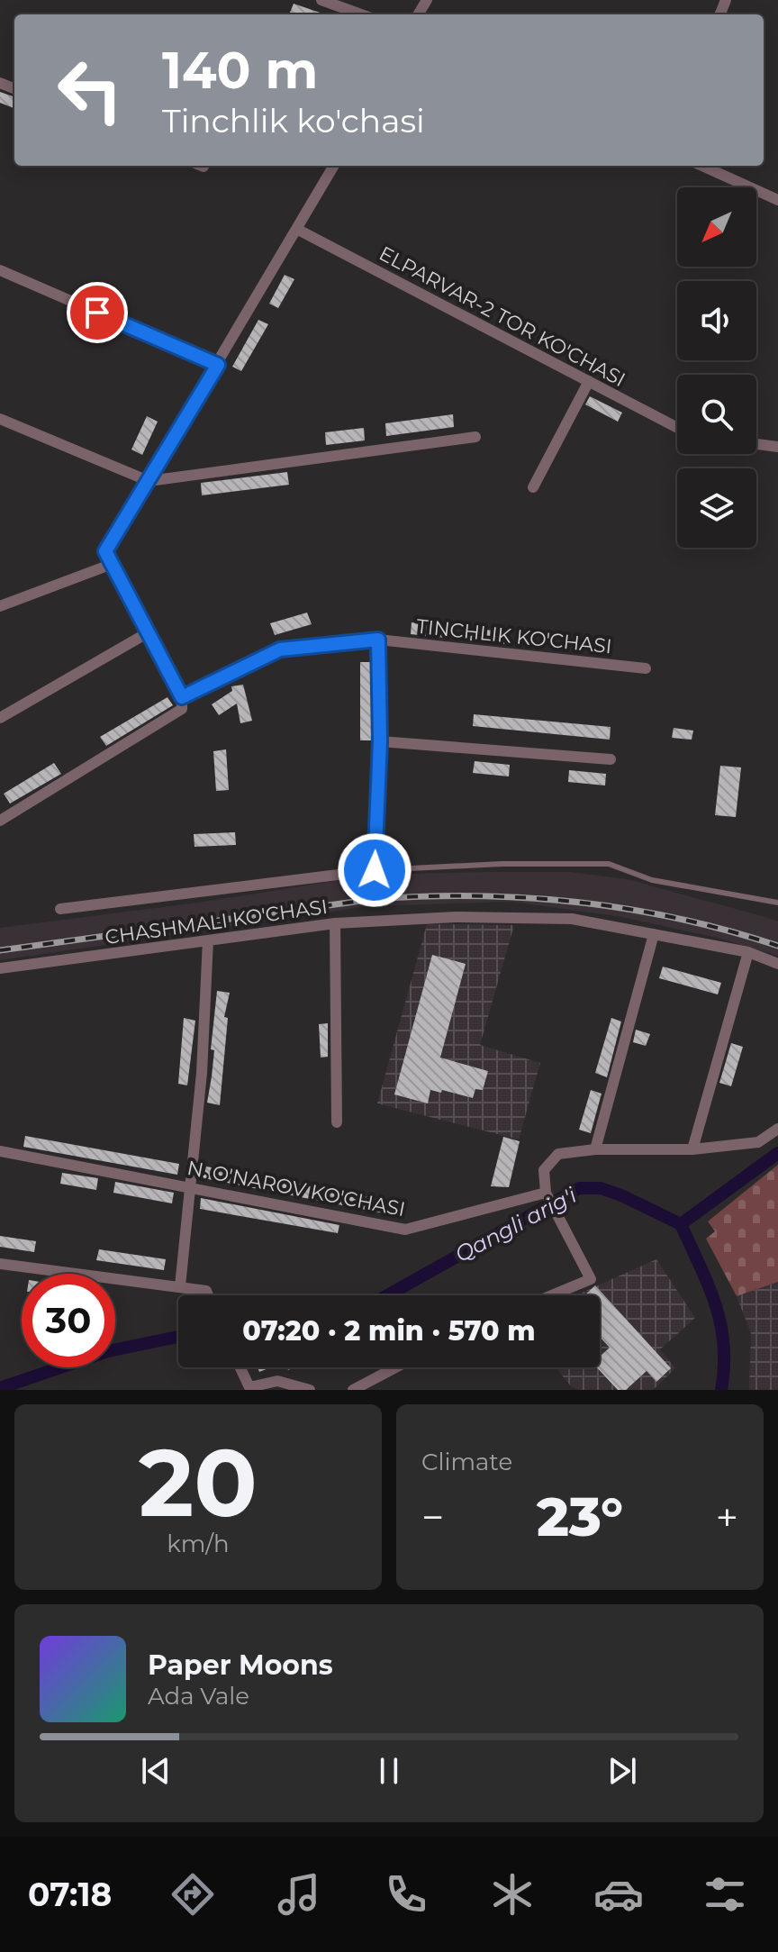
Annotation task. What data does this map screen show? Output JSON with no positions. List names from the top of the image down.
{
  "streets": {
    "street": [
      "ELPARVAR-2 TOR KO'CHASI",
      "TINCHLIK KO'CHASI",
      "CHASHMALI KO'CHASI",
      "N. O'NAROV KO'CHASI"
    ]
  },
  "water": ["Qangli arig'i"],
  "north": "bottom left",
  "page": {
    "turn": ["140 m", "Tinchlik ko'chasi"],
    "limit": "30",
    "trip": "07:20 · 2 min · 570 m",
    "tile": [
      ["20", "km/h"],
      "Climate"
    ],
    "heat": ["−", "23°", "+"],
    "song": ["Paper Moons", "Ada Vale"],
    "tabs": "07:18"
  }
}
